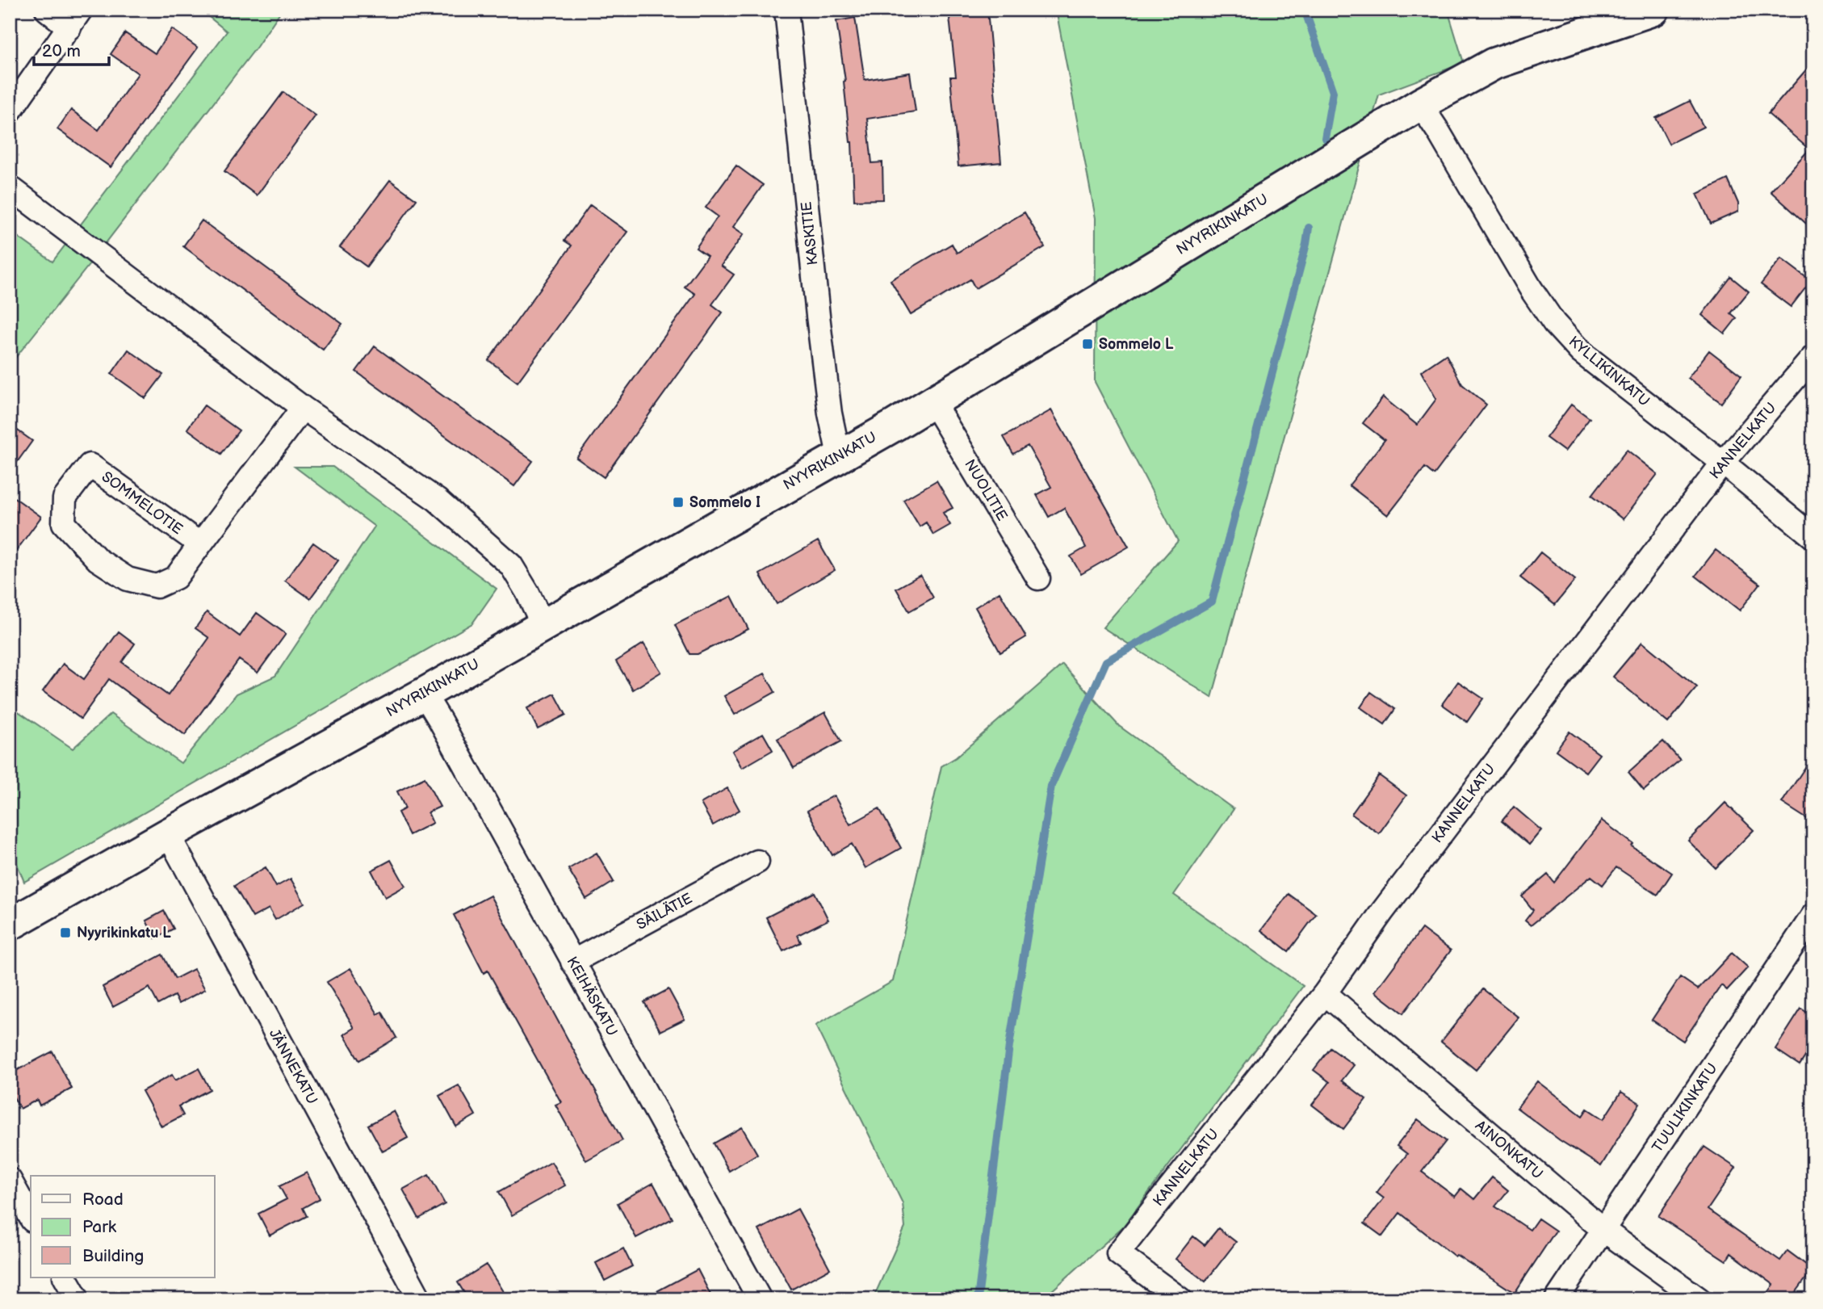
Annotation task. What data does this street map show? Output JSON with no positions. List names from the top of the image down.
{
  "streets": {
    "street": [
      "NYYRIKINKATU",
      "KASKITIE",
      "KYLLIKINKATU",
      "KANNELKATU",
      "NUOLITIE",
      "SOMMELOTIE",
      "SÄILÄTIE",
      "KEIHÄSKATU",
      "JÄNNEKATU",
      "TUULIKINKATU",
      "AINONKATU"
    ]
  },
  "crossings": [
    ["NYYRIKINKATU", "KASKITIE"],
    ["NYYRIKINKATU", "KYLLIKINKATU"],
    ["NYYRIKINKATU", "NUOLITIE"],
    ["NYYRIKINKATU", "KEIHÄSKATU"],
    ["NYYRIKINKATU", "JÄNNEKATU"],
    ["KYLLIKINKATU", "KANNELKATU"],
    ["KANNELKATU", "AINONKATU"],
    ["SÄILÄTIE", "KEIHÄSKATU"],
    ["TUULIKINKATU", "AINONKATU"]
  ],
  "places": {
    "transit": ["Sommelo L", "Sommelo I", "Nyyrikinkatu L"]
  },
  "legend": ["Road", "Park", "Building"],
  "scale_bar": "20 m"
}
